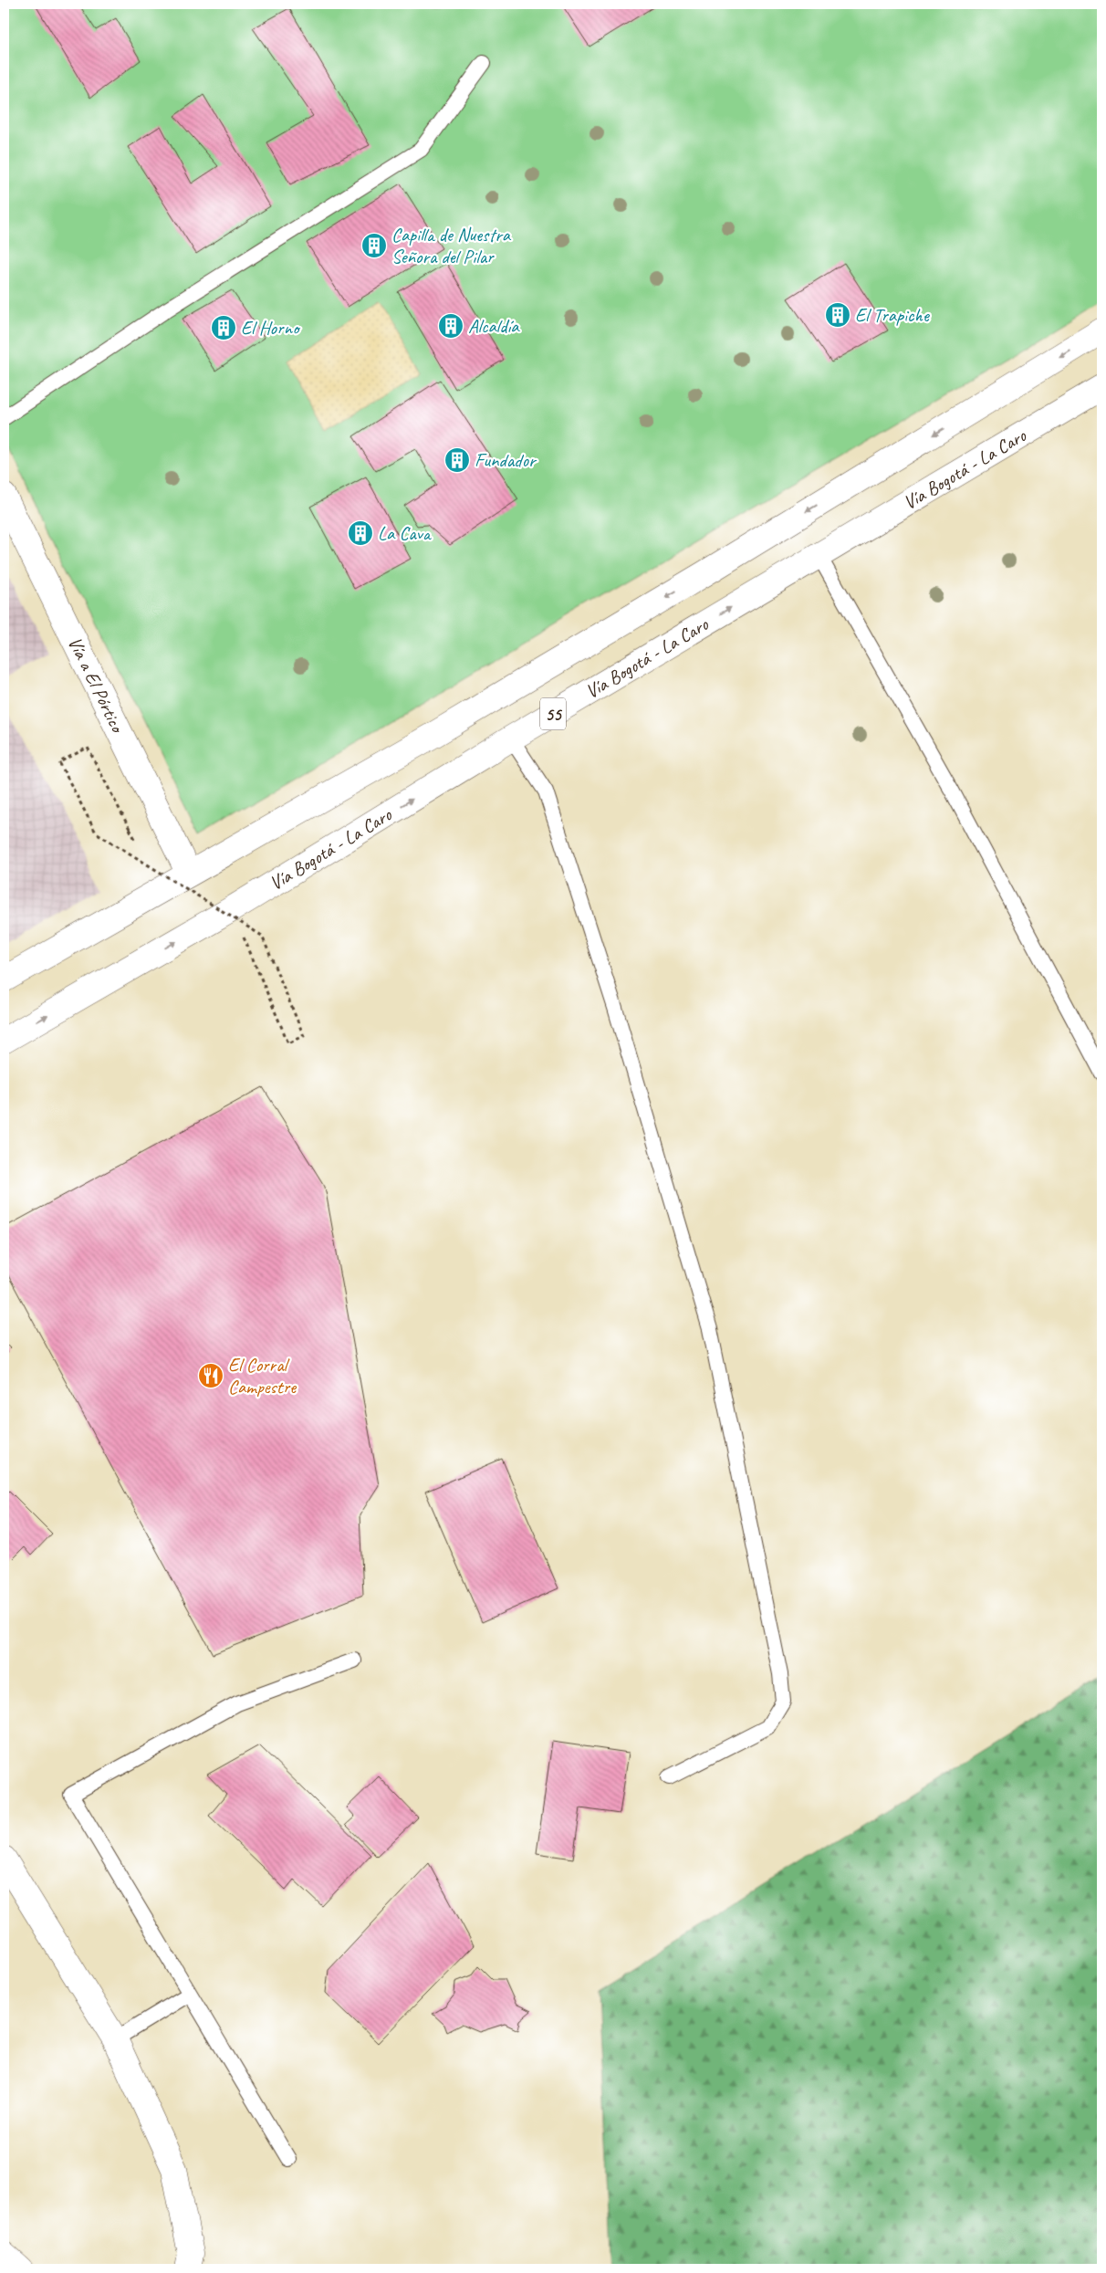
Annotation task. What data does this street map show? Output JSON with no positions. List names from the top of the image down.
{
  "streets": {
    "main road": ["Vía Bogotá - La Caro", "Vía a El Pórtico", "55"]
  },
  "crossings": [
    ["Vía a El Pórtico", "55"]
  ],
  "places": {
    "building": [
      "Capilla de Nuestra Señora del Pilar",
      "El Trapiche",
      "Alcaldía",
      "El Horno",
      "Fundador",
      "La Cava"
    ],
    "restaurant": ["El Corral Campestre"]
  }
}
